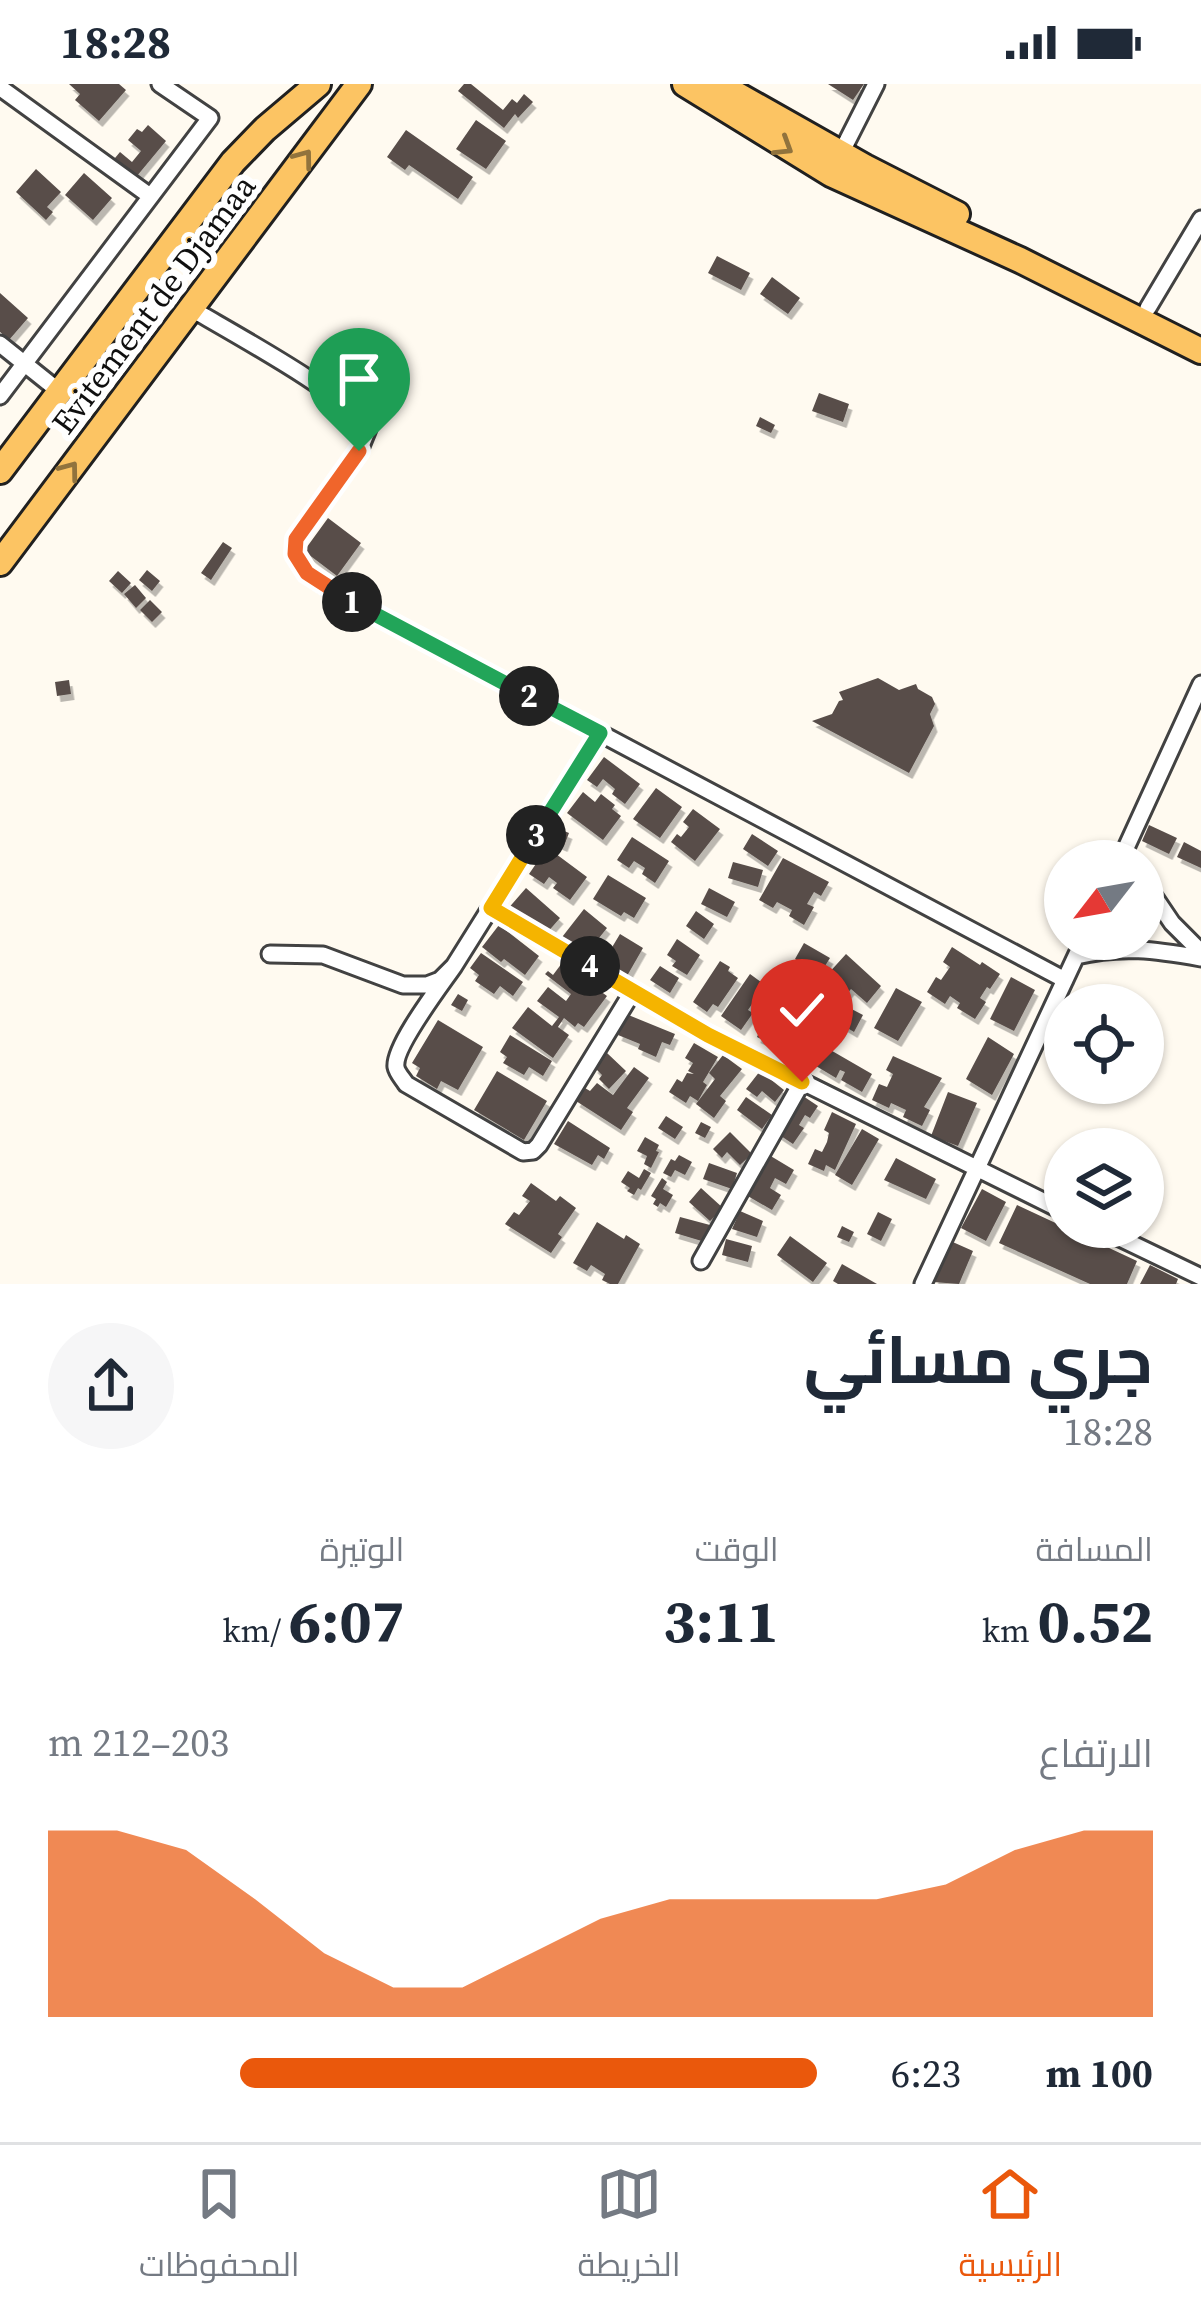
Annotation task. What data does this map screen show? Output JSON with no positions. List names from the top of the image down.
{
  "streets": {
    "main road": ["Evitement de Djamaa"]
  },
  "north": "bottom left",
  "page": {
    "status": "18:28",
    "pins": [
      "1",
      "2",
      "3",
      "4"
    ],
    "heading": ["جري مسائي", "18:28"],
    "stats": [
      ["المسافة", "0.52 km"],
      ["الوقت", "3:11"],
      ["الوتيرة", "6:07 /km"]
    ],
    "chart": ["الارتفاع", "203–212 m"],
    "list": [
      {
        "name": "100 m",
        "note": "6:23"
      }
    ],
    "tabs": ["الرئيسية", "الخريطة", "المحفوظات"]
  }
}
